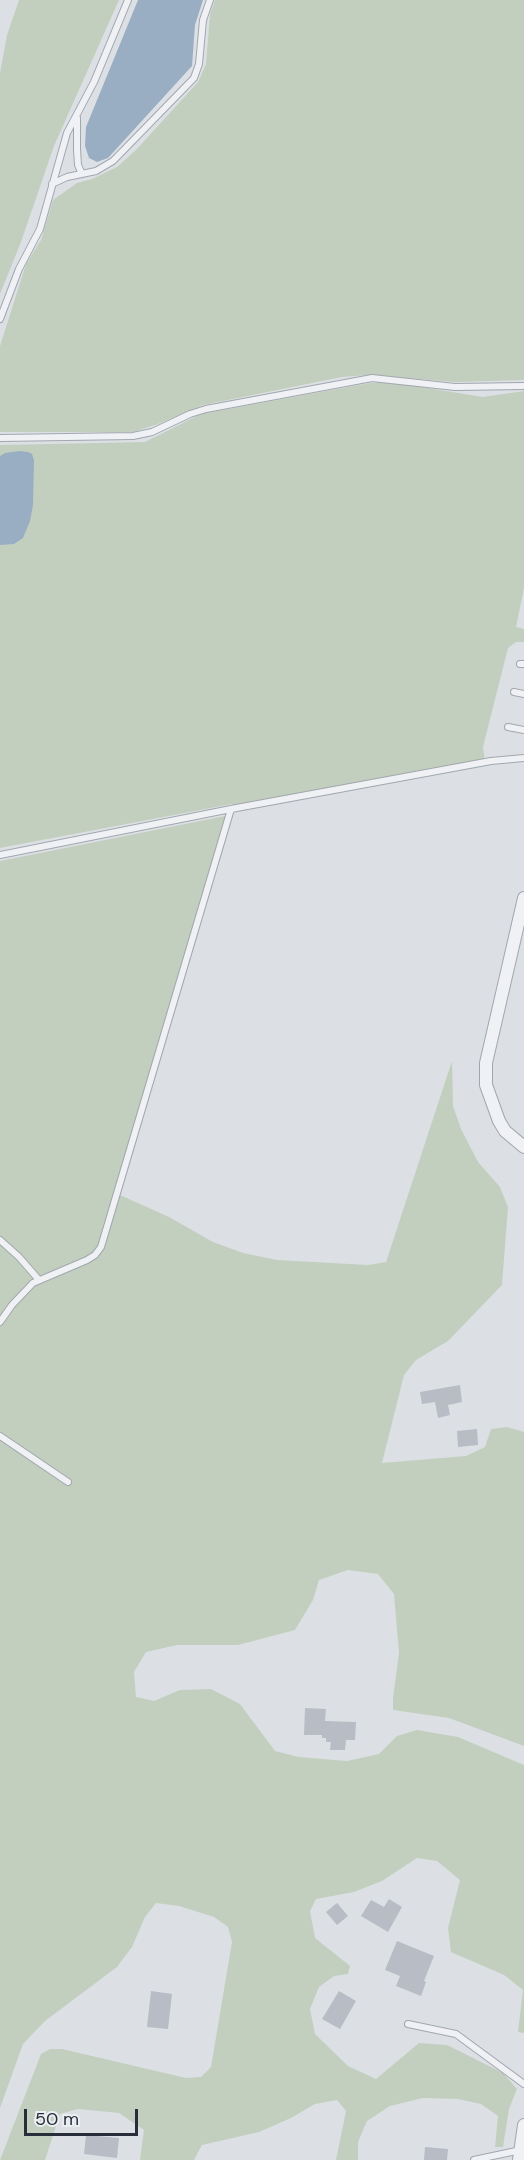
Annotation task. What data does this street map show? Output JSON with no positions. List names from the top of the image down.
{
  "scale_bar": "50 m"
}
